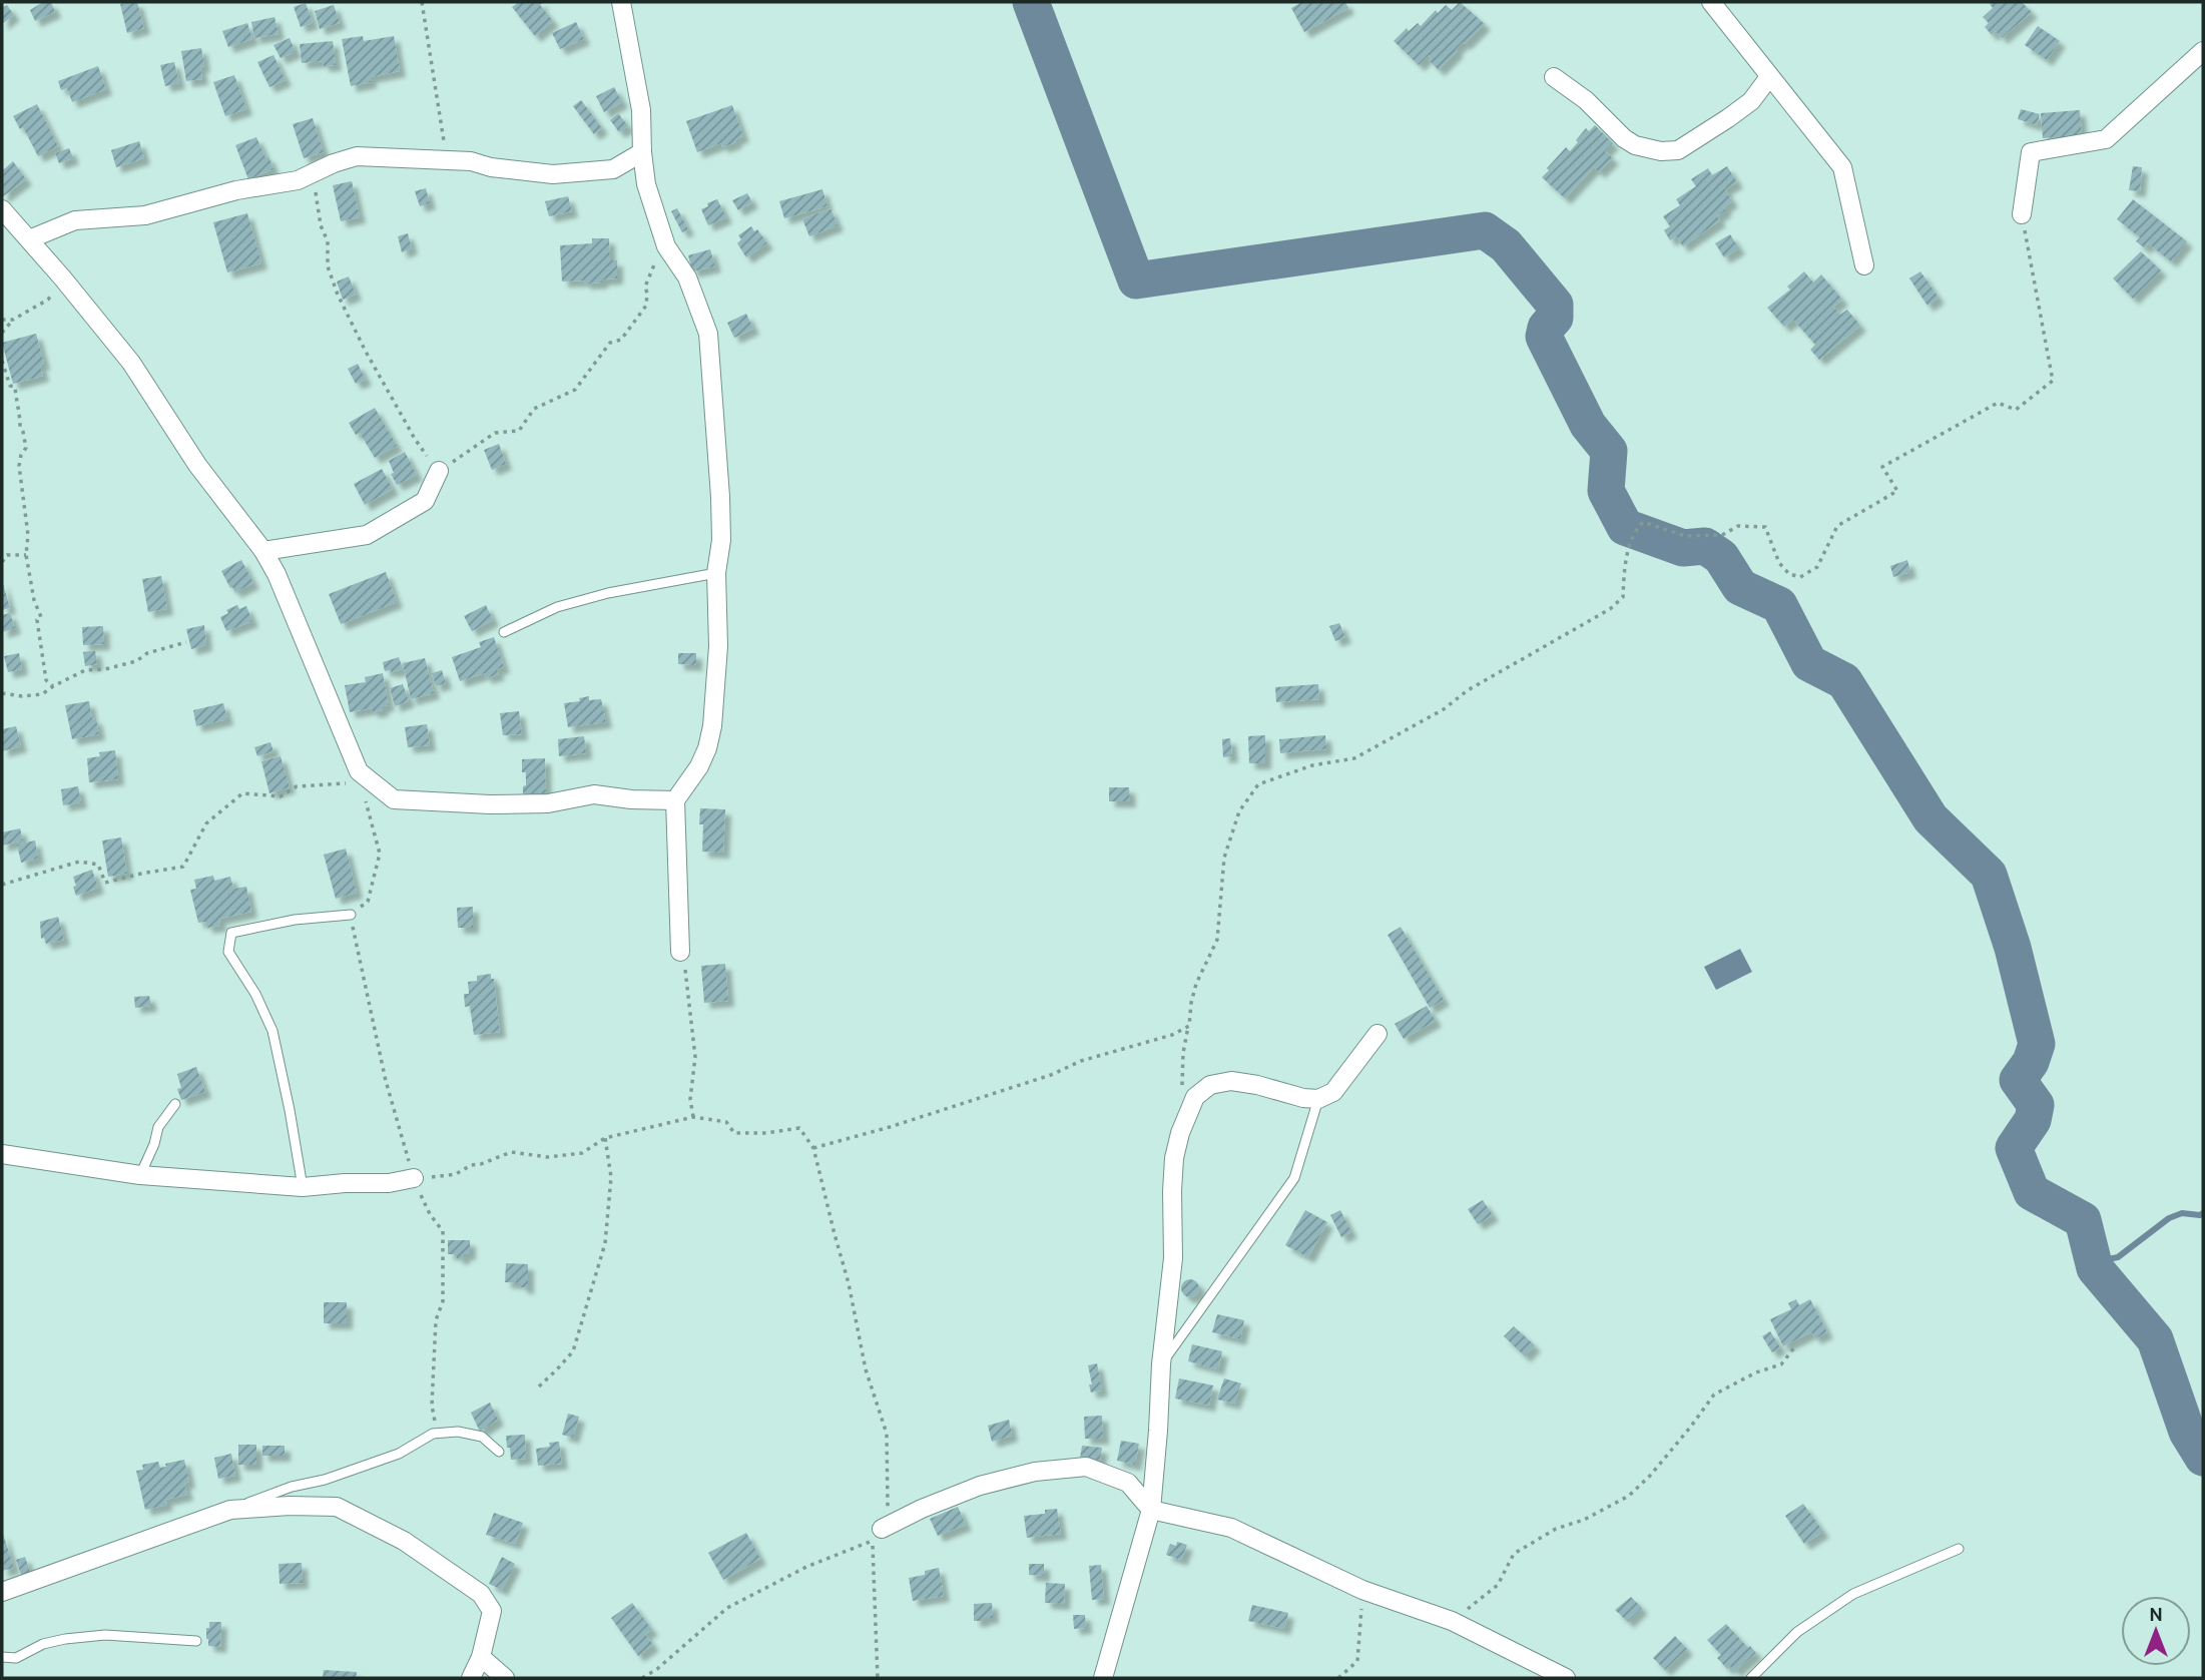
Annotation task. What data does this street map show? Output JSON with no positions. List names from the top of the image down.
{
  "north": "top"
}
